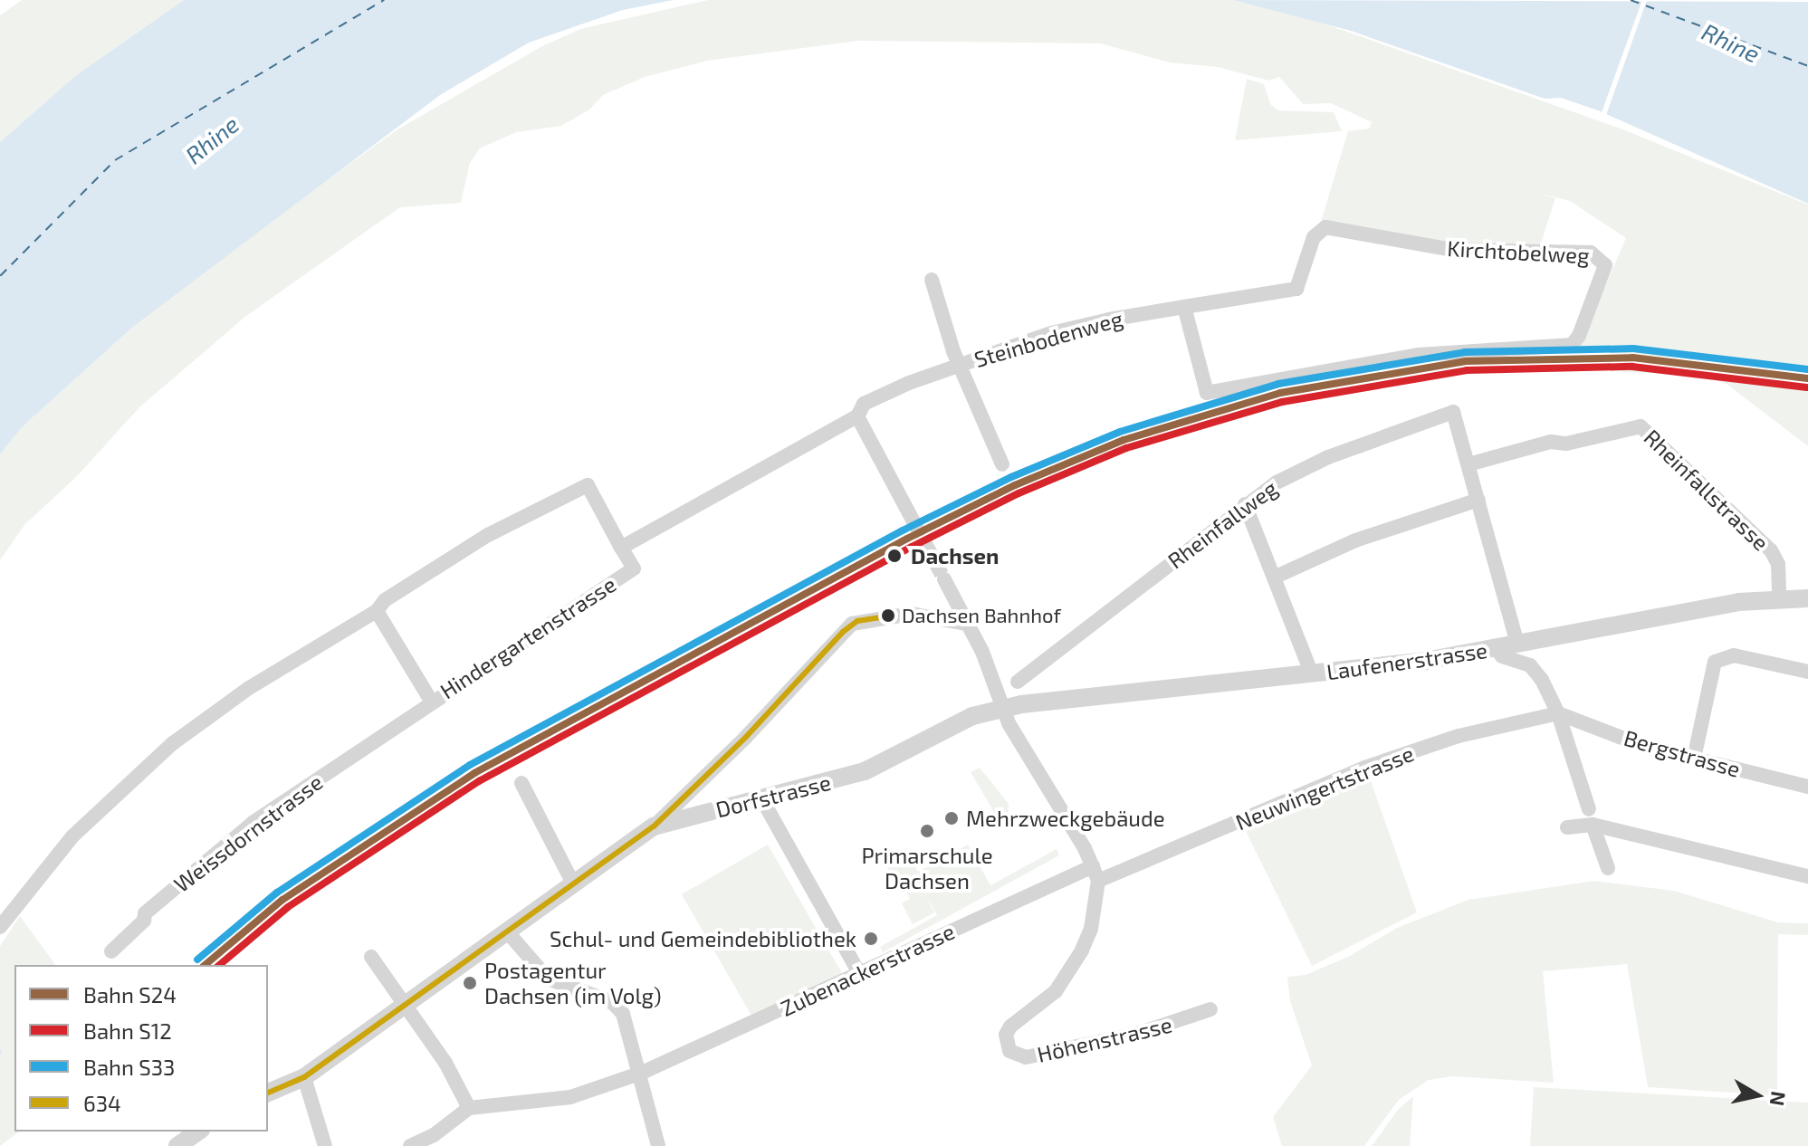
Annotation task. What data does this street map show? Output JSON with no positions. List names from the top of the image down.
{
  "streets": {
    "street": [
      "Kirchtobelweg",
      "Steinbodenweg",
      "Rheinfallstrasse",
      "Rheinfallweg",
      "Hindergartenstrasse",
      "Laufenerstrasse",
      "Bergstrasse",
      "Neuwingertstrasse",
      "Dorfstrasse",
      "Weissdornstrasse",
      "Zubenackerstrasse",
      "Höhenstrasse"
    ]
  },
  "crossings": [
    ["Kirchtobelweg", "Steinbodenweg"],
    ["Steinbodenweg", "Hindergartenstrasse"],
    ["Rheinfallstrasse", "Rheinfallweg"],
    ["Rheinfallstrasse", "Laufenerstrasse"],
    ["Rheinfallweg", "Höhenstrasse"],
    ["Hindergartenstrasse", "Weissdornstrasse"],
    ["Laufenerstrasse", "Dorfstrasse"],
    ["Laufenerstrasse", "Höhenstrasse"],
    ["Bergstrasse", "Neuwingertstrasse"],
    ["Neuwingertstrasse", "Höhenstrasse"],
    ["Dorfstrasse", "Höhenstrasse"],
    ["Zubenackerstrasse", "Höhenstrasse"]
  ],
  "water": ["Rhine"],
  "places": [
    "Dachsen",
    "Dachsen Bahnhof",
    "Mehrzweckgebäude",
    "Primarschule Dachsen",
    "Schul- und Gemeindebibliothek",
    "Postagentur Dachsen (im Volg)"
  ],
  "lines": [
    "rail line S33",
    "rail line S24",
    "rail line S12",
    "transit line 634"
  ],
  "legend": [
    "Bahn S24",
    "Bahn S12",
    "Bahn S33",
    "634"
  ],
  "north": "right"
}
